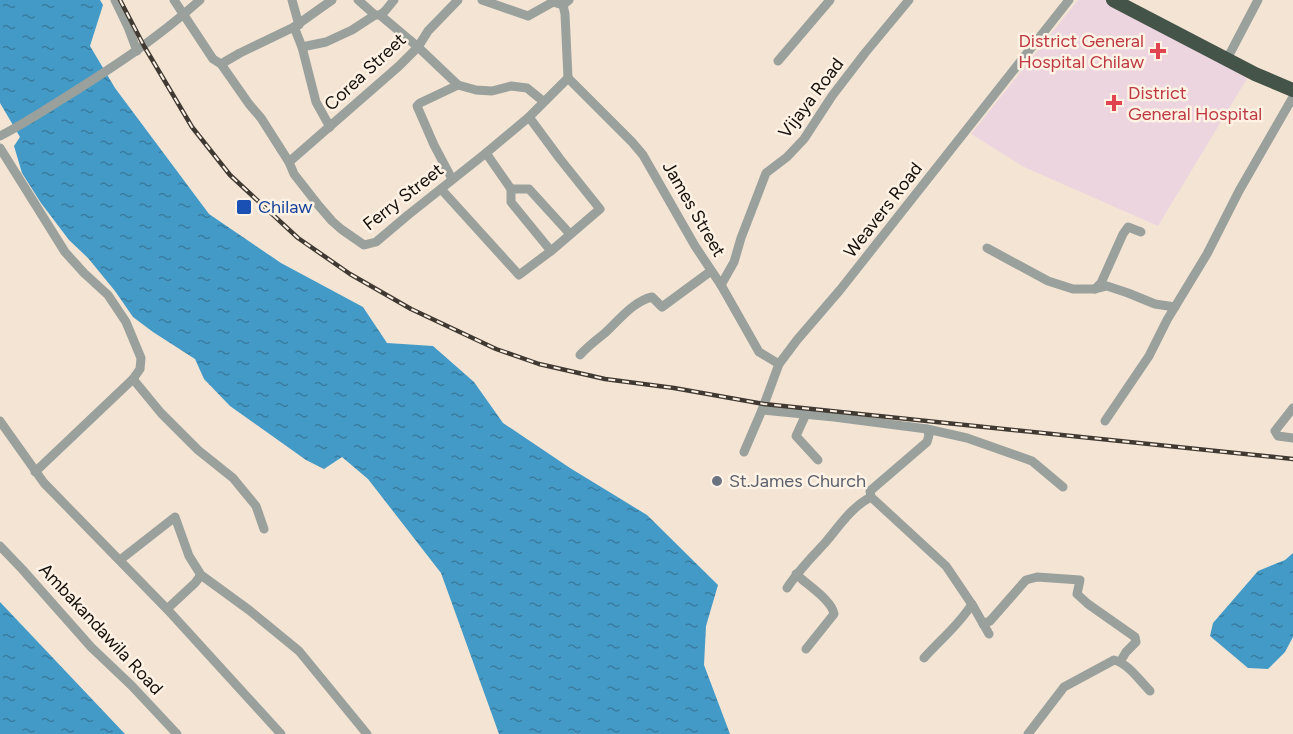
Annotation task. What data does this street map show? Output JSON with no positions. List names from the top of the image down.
{
  "streets": {
    "street": [
      "Corea Street",
      "Vijaya Road",
      "Ferry Street",
      "James Street",
      "Weavers Road",
      "Ambakandawila Road"
    ]
  },
  "crossings": [
    ["Corea Street", "Ferry Street"],
    ["Vijaya Road", "James Street"],
    ["Ferry Street", "James Street"],
    ["James Street", "Weavers Road"]
  ],
  "places": {
    "health": ["District General Hospital Chilaw", "District General Hospital"],
    "transit": ["Chilaw"],
    "other": ["St.James Church"]
  }
}
